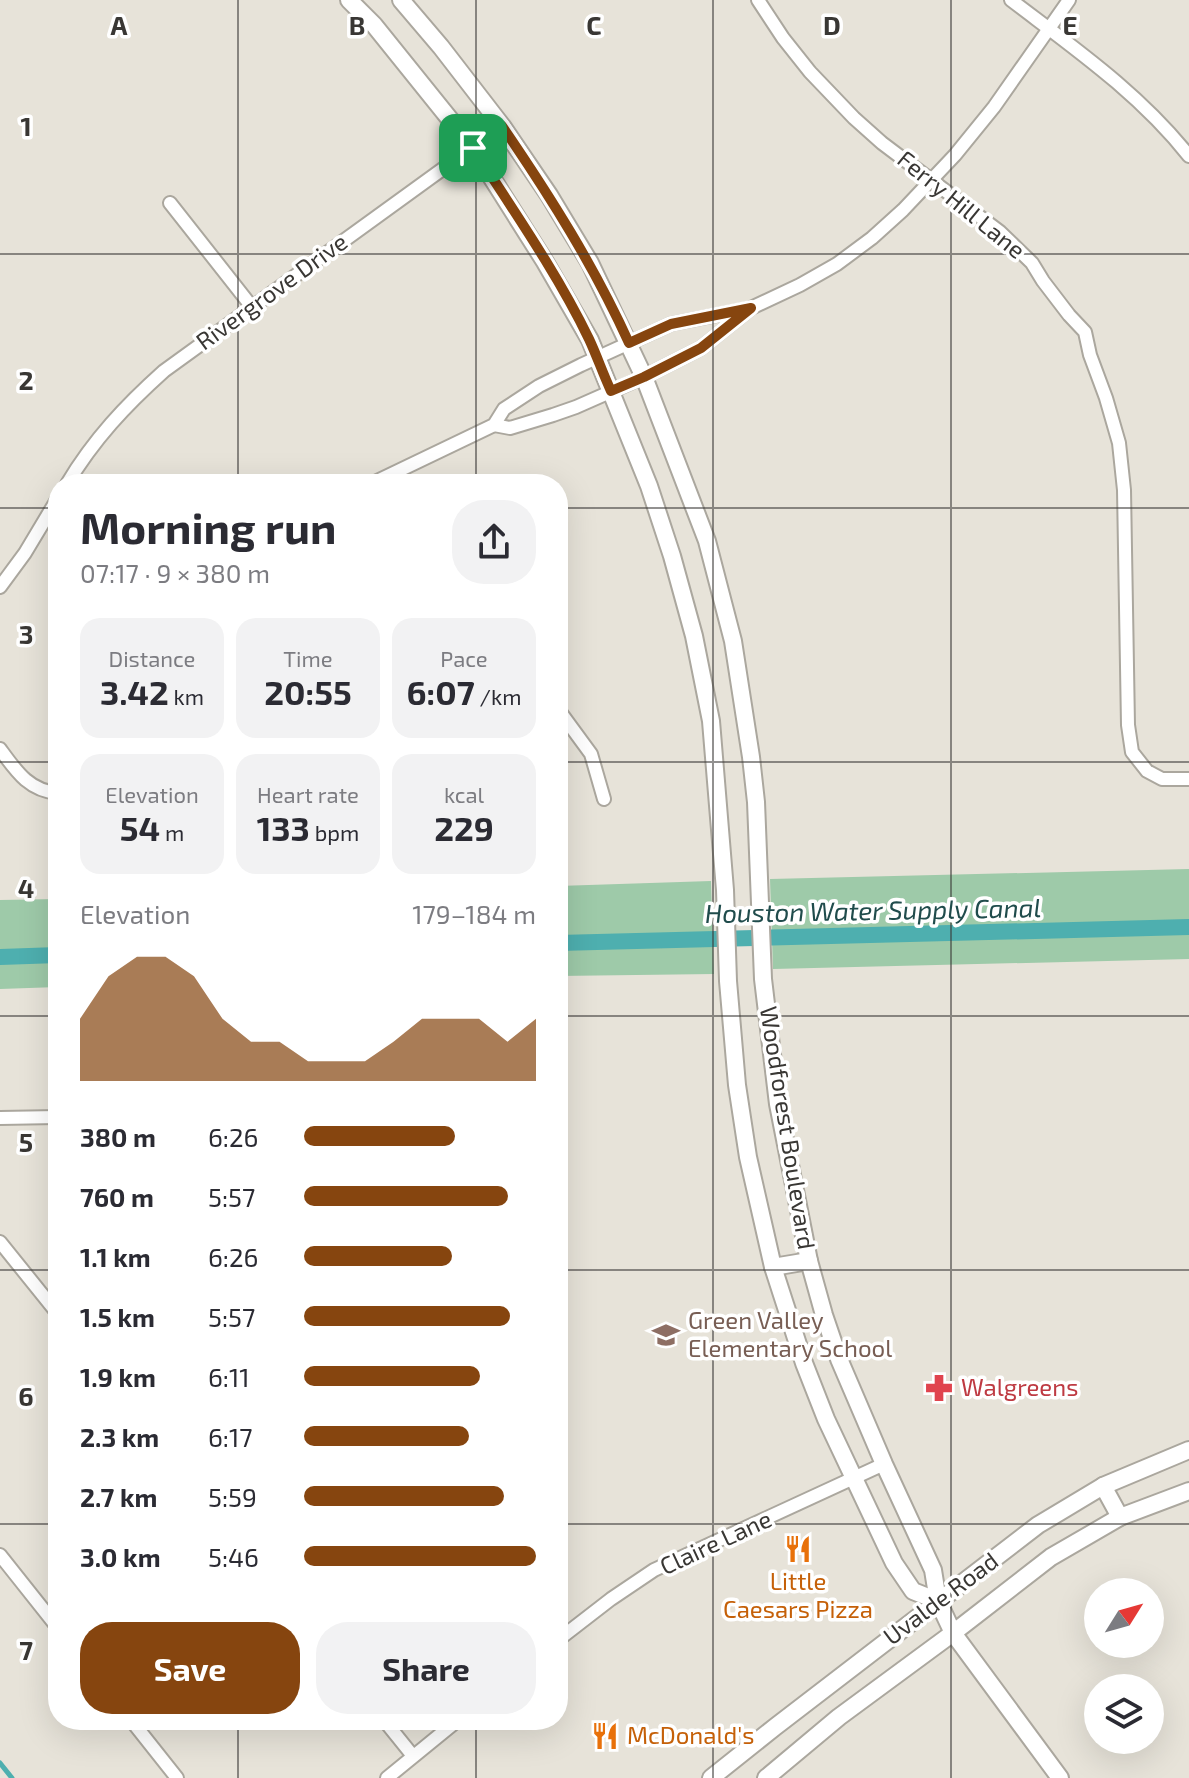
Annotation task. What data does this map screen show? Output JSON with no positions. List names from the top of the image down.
{
  "streets": {
    "main road": ["Woodforest Boulevard", "Uvalde Road"],
    "street": ["Ferry Hill Lane", "Rivergrove Drive", "Claire Lane"]
  },
  "crossings": [
    ["Rivergrove Drive", "Woodforest Boulevard"],
    ["Woodforest Boulevard", "Claire Lane"],
    ["Woodforest Boulevard", "Uvalde Road"]
  ],
  "water": ["Houston Water Supply Canal"],
  "places": {
    "school or university": ["Green Valley Elementary School"],
    "pharmacy": ["Walgreens"],
    "restaurant": ["Little Caesars Pizza", "McDonald's"]
  },
  "north": "top right",
  "page": {
    "heading": ["Morning run", "07:17 · 9 × 380 m"],
    "stats": [
      ["Distance", "3.42 km"],
      ["Time", "20:55"],
      ["Pace", "6:07 /km"],
      ["Elevation", "54 m"],
      ["Heart rate", "133 bpm"],
      ["kcal", "229"]
    ],
    "chart": ["Elevation", "179–184 m"],
    "list": [
      {
        "name": "380 m",
        "note": "6:26"
      },
      {
        "name": "760 m",
        "note": "5:57"
      },
      {
        "name": "1.1 km",
        "note": "6:26"
      },
      {
        "name": "1.5 km",
        "note": "5:57"
      },
      {
        "name": "1.9 km",
        "note": "6:11"
      },
      {
        "name": "2.3 km",
        "note": "6:17"
      },
      {
        "name": "2.7 km",
        "note": "5:59"
      },
      {
        "name": "3.0 km",
        "note": "5:46"
      }
    ],
    "buttons": ["Save", "Share"]
  },
  "grid": {
    "columns": [
      "A",
      "B",
      "C",
      "D",
      "E"
    ],
    "rows": [
      "1",
      "2",
      "3",
      "4",
      "5",
      "6",
      "7"
    ]
  }
}
